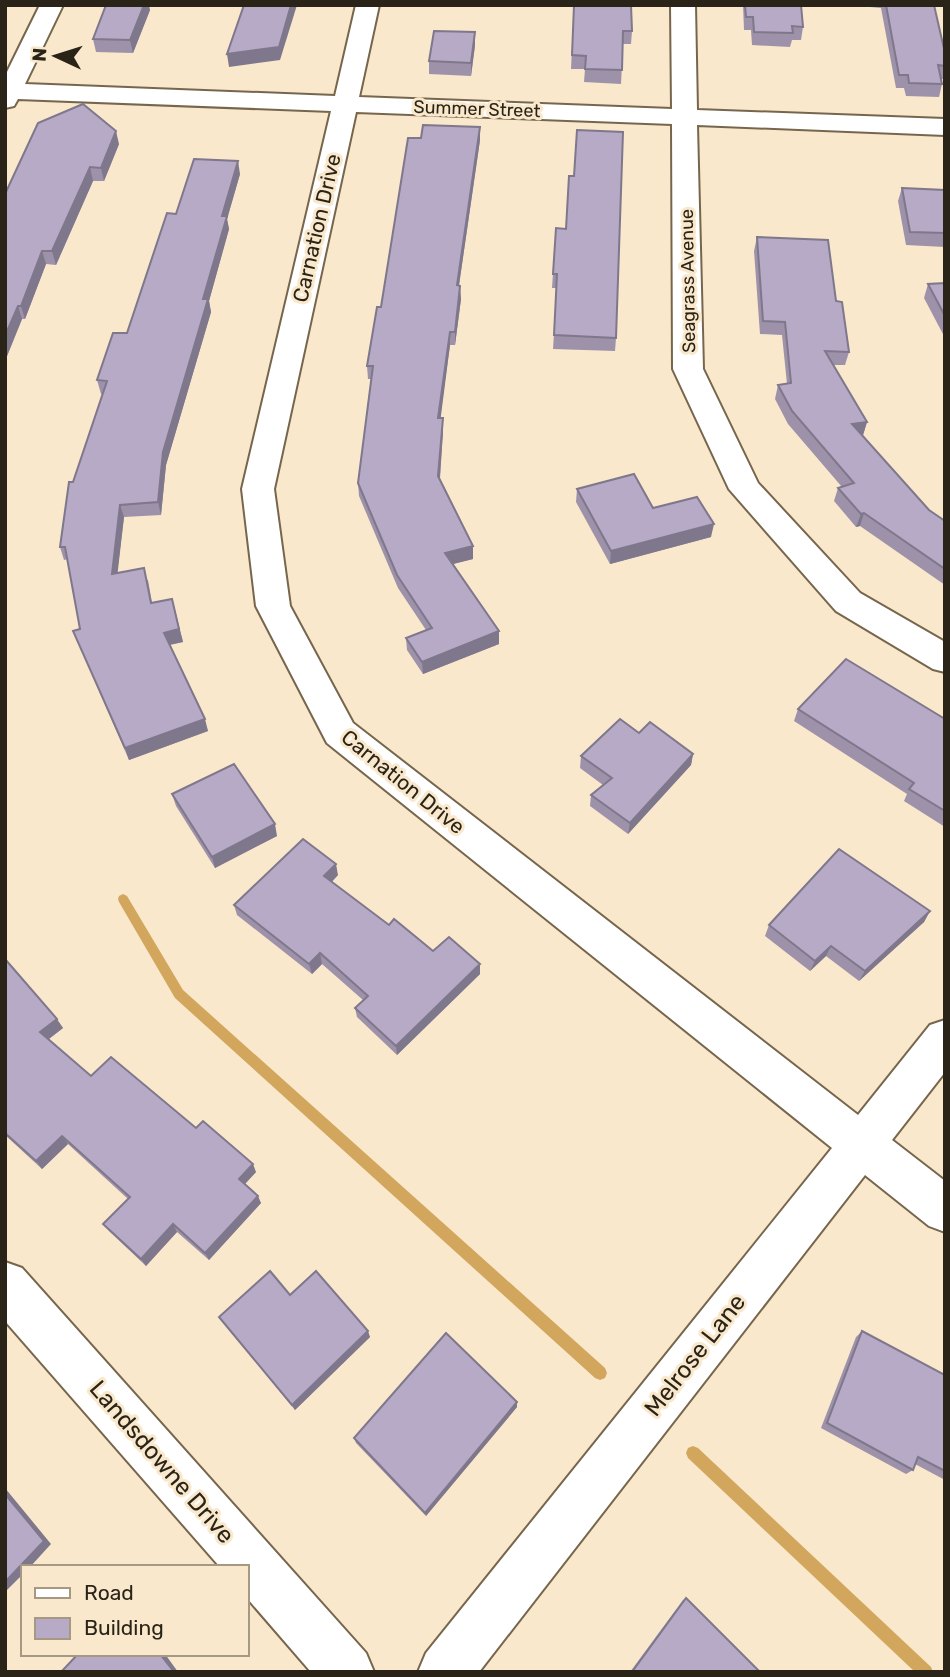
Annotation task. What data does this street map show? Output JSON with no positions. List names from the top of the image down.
{
  "streets": {
    "street": [
      "Summer Street",
      "Carnation Drive",
      "Seagrass Avenue",
      "Melrose Lane",
      "Landsdowne Drive"
    ]
  },
  "crossings": [
    ["Summer Street", "Carnation Drive"],
    ["Summer Street", "Seagrass Avenue"],
    ["Carnation Drive", "Melrose Lane"]
  ],
  "legend": ["Road", "Building"],
  "north": "left"
}
